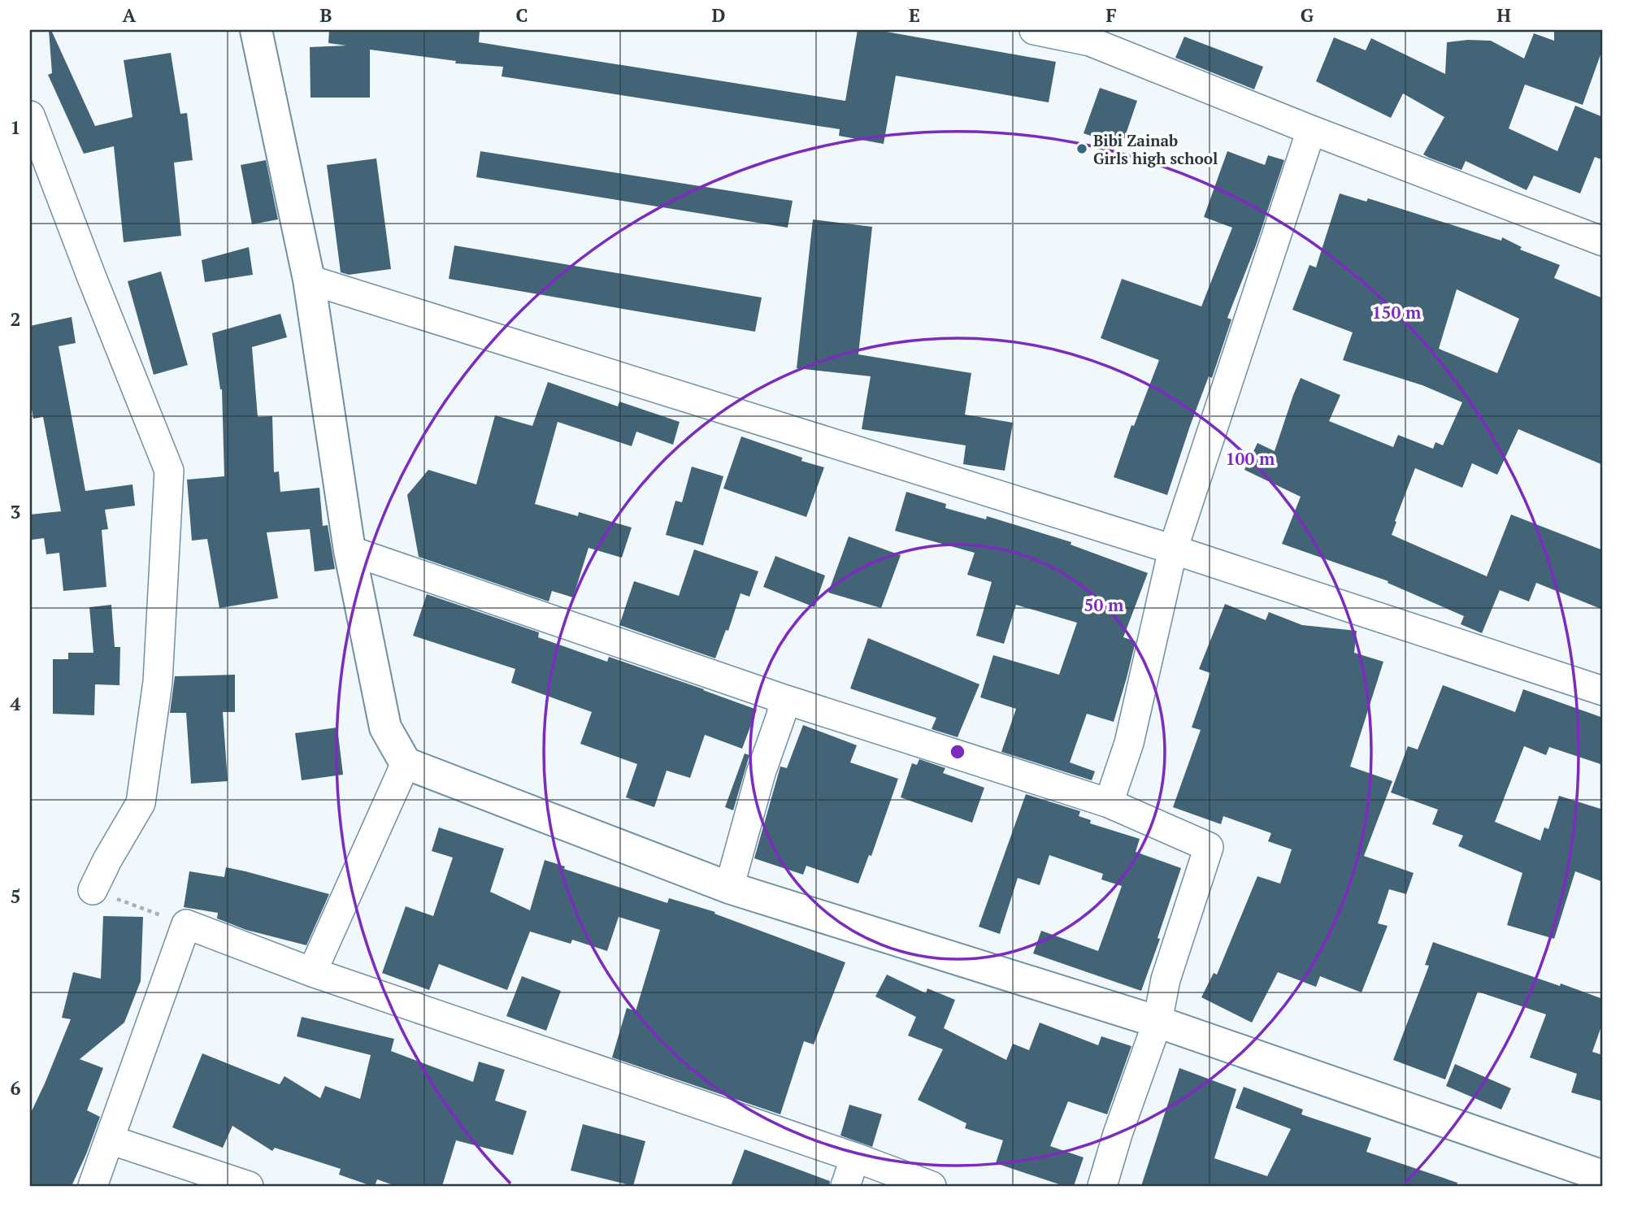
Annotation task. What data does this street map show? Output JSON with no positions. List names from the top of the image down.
{
  "places": ["Bibi Zainab Girls high school"],
  "grid": {
    "columns": [
      "A",
      "B",
      "C",
      "D",
      "E",
      "F",
      "G",
      "H"
    ],
    "rows": [
      "1",
      "2",
      "3",
      "4",
      "5",
      "6"
    ]
  },
  "rings": ["150 m", "100 m", "50 m"]
}
